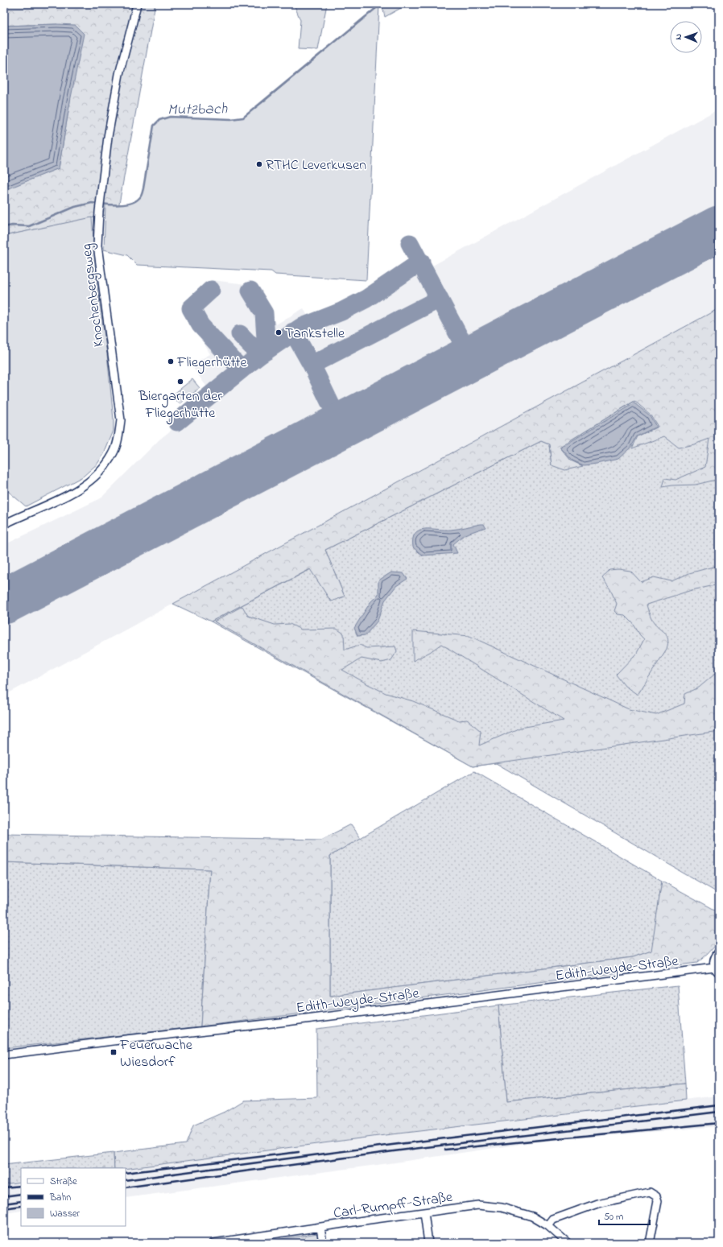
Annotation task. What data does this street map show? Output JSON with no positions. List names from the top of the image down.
{
  "streets": {
    "street": ["Knochenbergsweg", "Edith-Weyde-Straße", "Carl-Rumpff-Straße"]
  },
  "water": ["Mutzbach"],
  "places": {
    "other": [
      "RTHC Leverkusen",
      "Tankstelle",
      "Fliegerhütte",
      "Biergarten der Fliegerhütte"
    ],
    "transit": ["Feuerwache Wiesdorf"]
  },
  "legend": ["Straße", "Bahn", "Wasser"],
  "scale_bar": "50 m",
  "north": "left"
}
